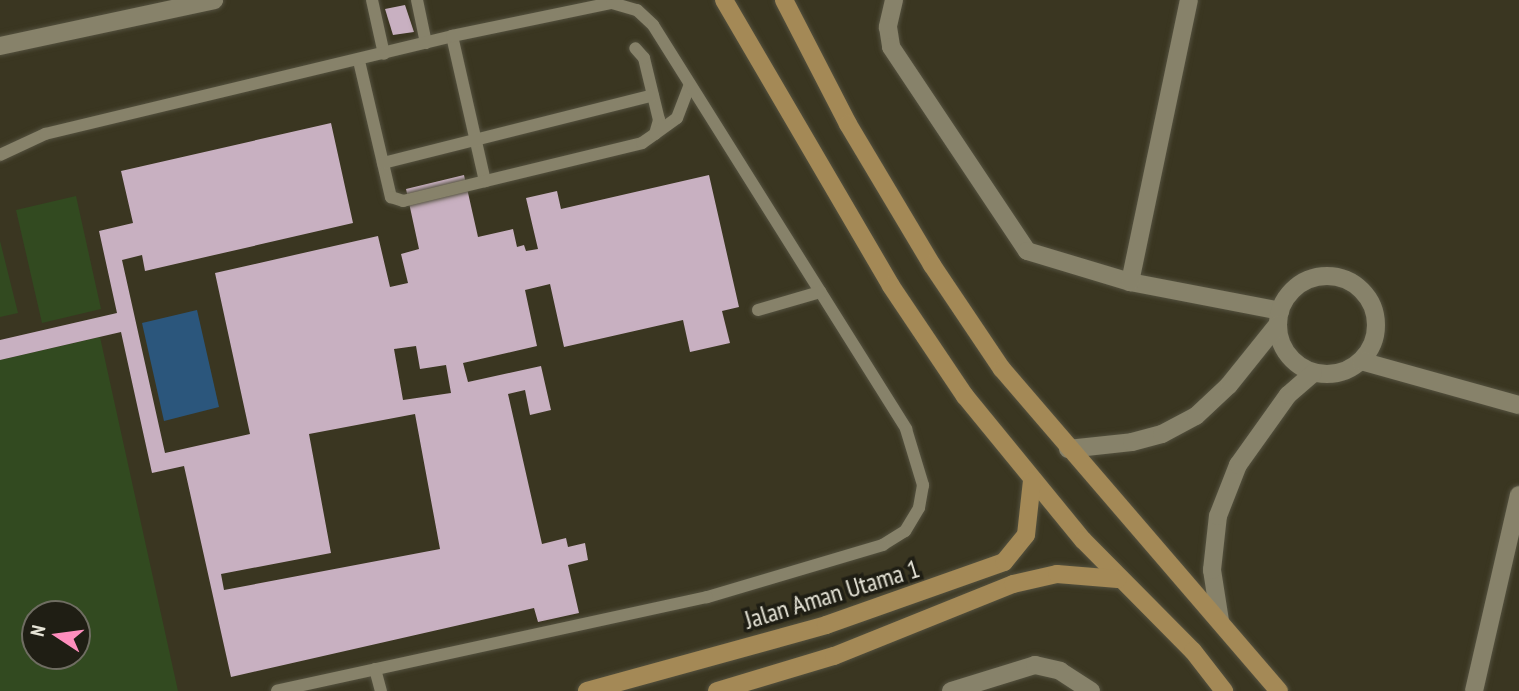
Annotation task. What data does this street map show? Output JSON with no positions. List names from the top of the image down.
{
  "streets": {
    "street": ["Jalan Aman Utama 1"]
  },
  "north": "left"
}
